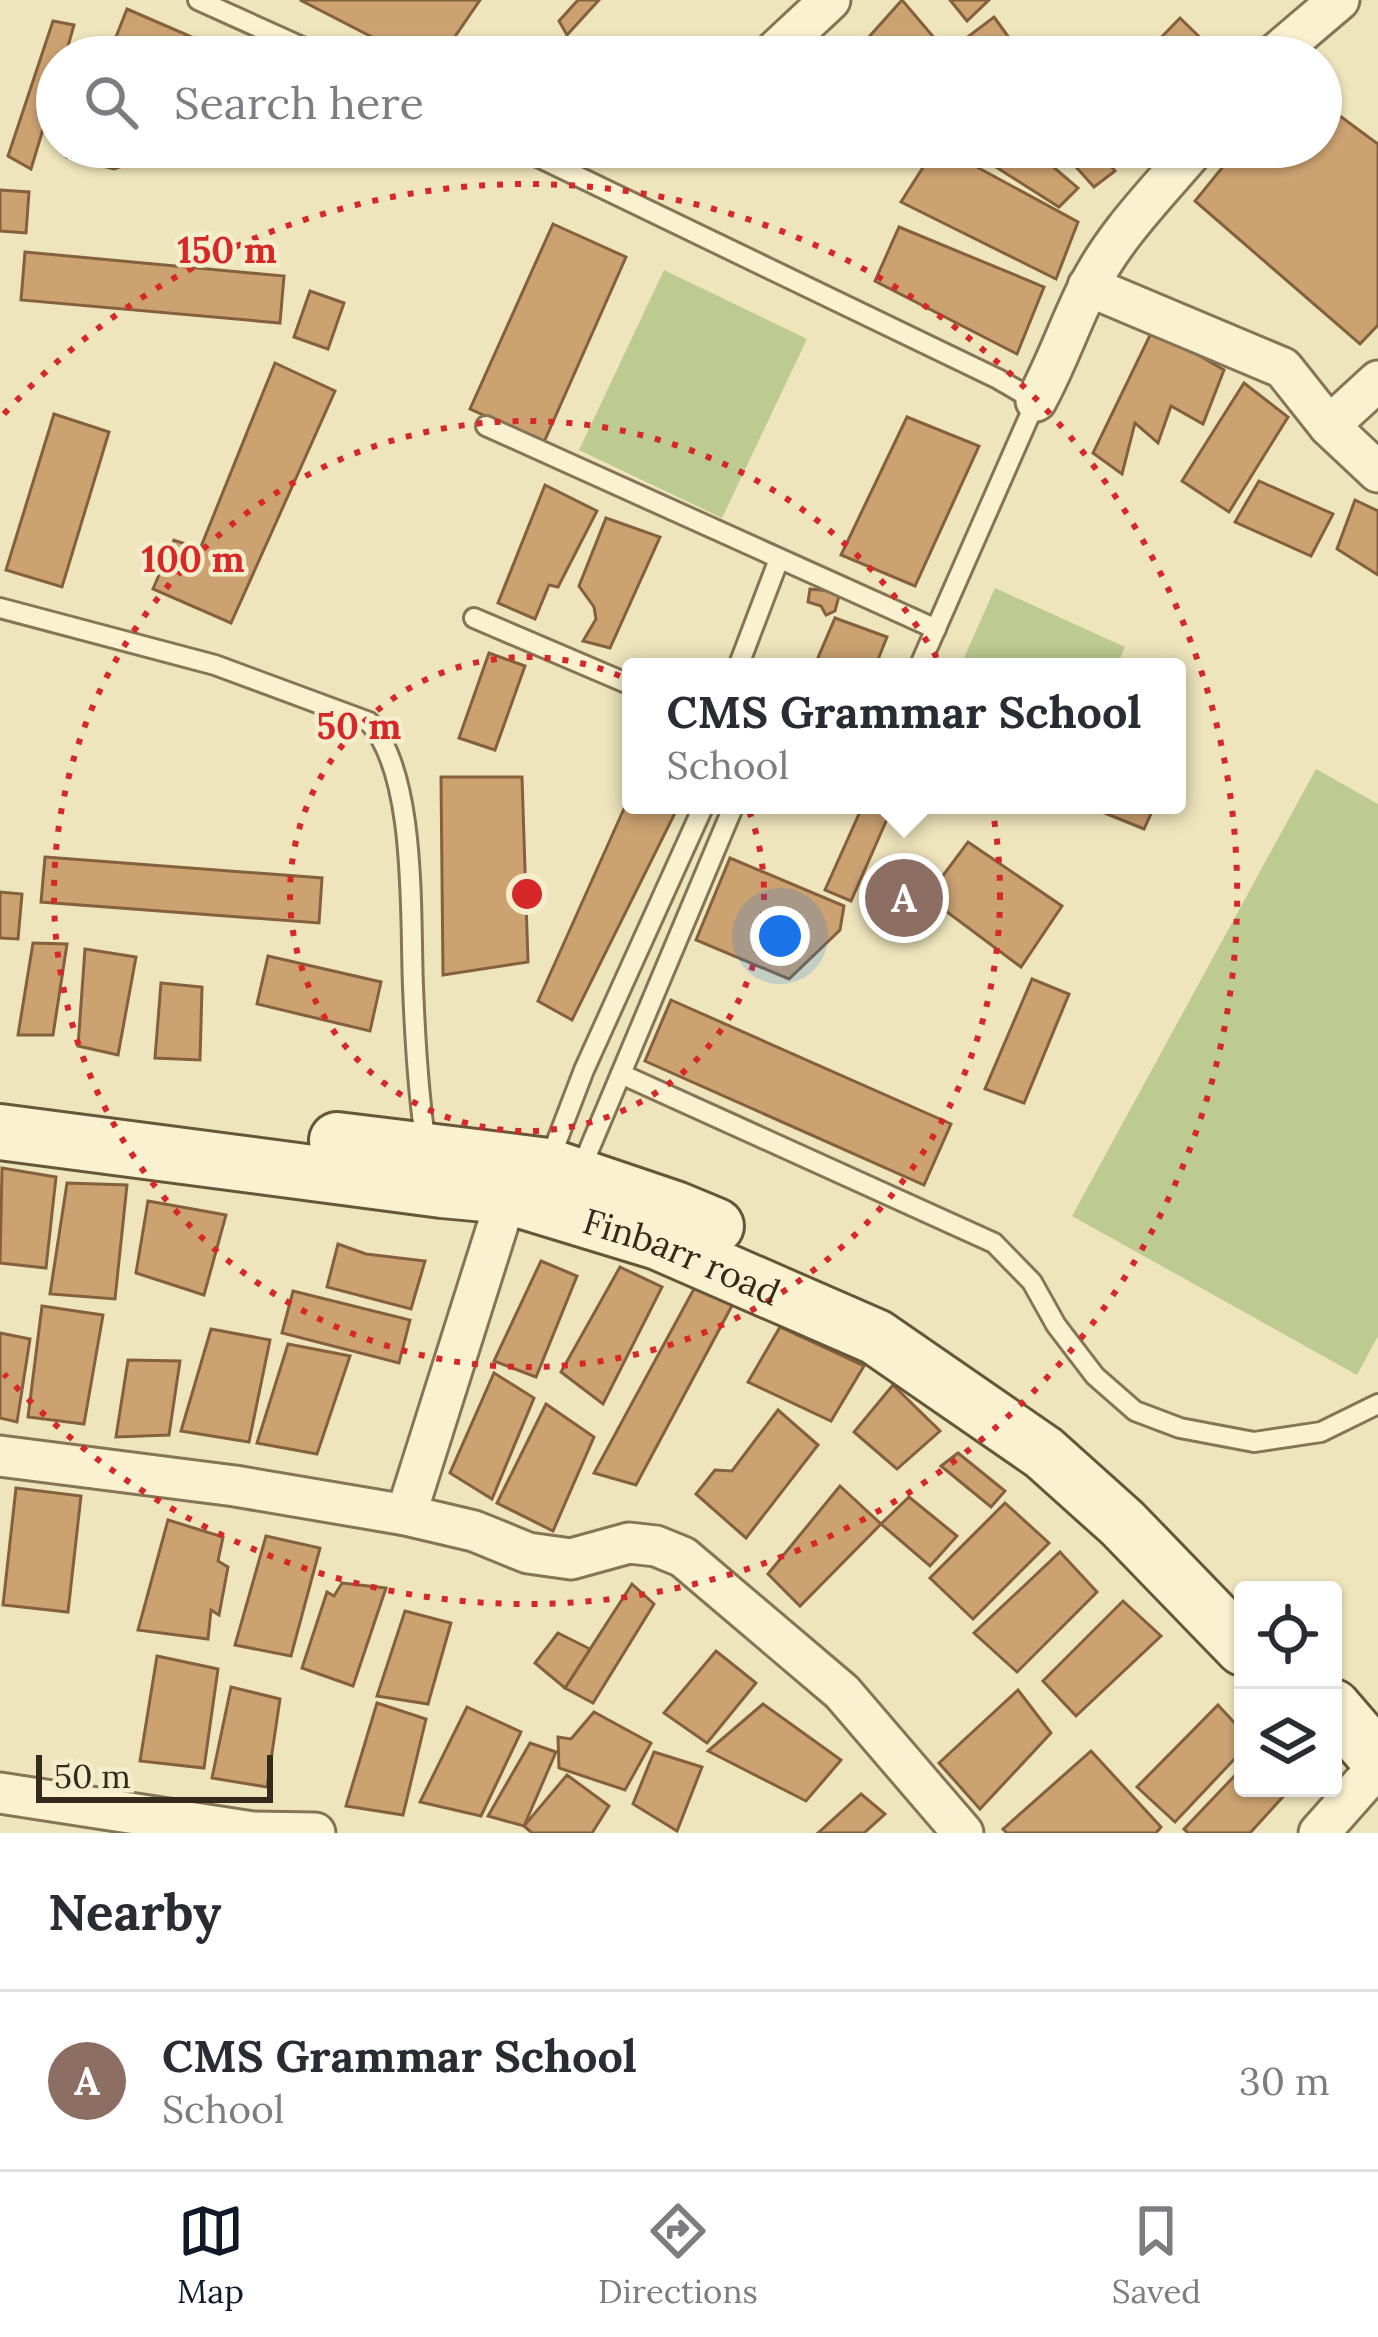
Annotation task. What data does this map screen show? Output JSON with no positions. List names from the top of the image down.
{
  "streets": {
    "main road": ["Finbarr road"]
  },
  "scale_bar": "50 m",
  "page": {
    "search": "Search here",
    "popup": ["CMS Grammar School", "School"],
    "pins": "A",
    "scale": "50 m",
    "heading": "Nearby",
    "list": [
      {
        "mark": "A",
        "name": "CMS Grammar School",
        "note": "School",
        "value": "30 m"
      }
    ],
    "nav": ["Map", "Directions", "Saved"]
  },
  "rings": ["150 m", "100 m", "50 m"]
}
